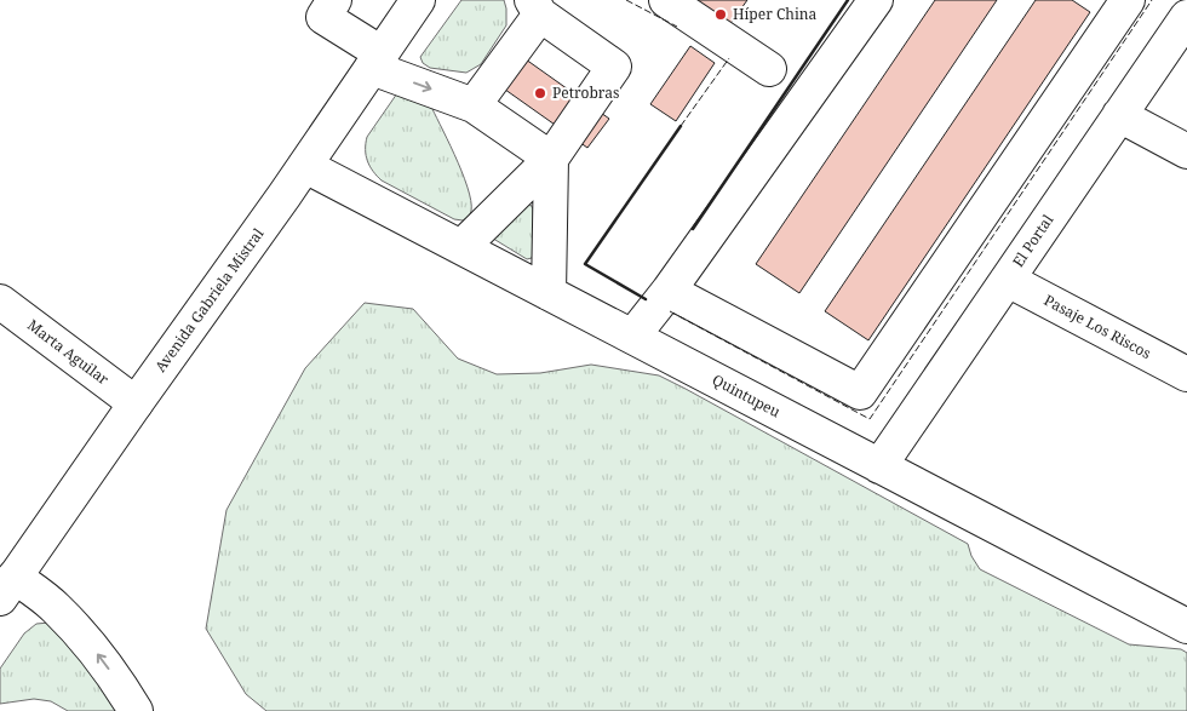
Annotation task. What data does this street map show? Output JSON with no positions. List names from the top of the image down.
{
  "streets": {
    "street": [
      "El Portal",
      "Avenida Gabriela Mistral",
      "Pasaje Los Riscos",
      "Marta Aguilar",
      "Quintupeu"
    ]
  },
  "crossings": [
    ["El Portal", "Pasaje Los Riscos"],
    ["El Portal", "Quintupeu"],
    ["Avenida Gabriela Mistral", "Marta Aguilar"],
    ["Avenida Gabriela Mistral", "Quintupeu"]
  ],
  "places": ["Híper China", "Petrobras"]
}
